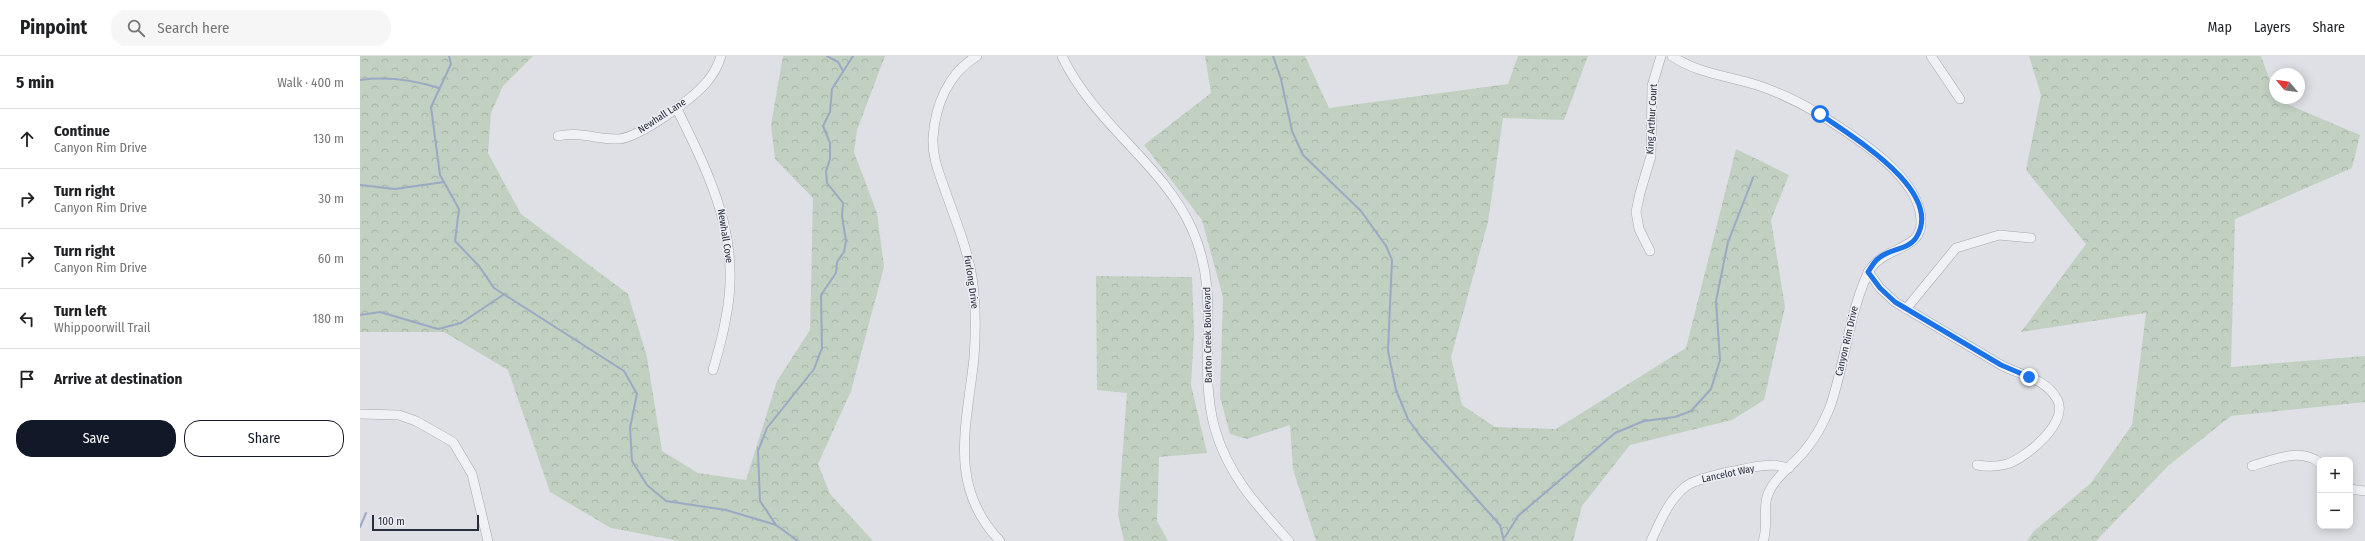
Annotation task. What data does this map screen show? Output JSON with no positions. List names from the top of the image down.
{
  "streets": {
    "street": [
      "Newhall Lane",
      "King Arthur Court",
      "Newhall Cove",
      "Furlong Drive",
      "Barton Creek Boulevard",
      "Canyon Rim Drive",
      "Lancelot Way"
    ]
  },
  "crossings": [
    ["Newhall Lane", "Newhall Cove"],
    ["Canyon Rim Drive", "Lancelot Way"]
  ],
  "scale_bar": "100 m",
  "north": "top left",
  "page": {
    "header": "Pinpoint",
    "search": "Search here",
    "nav": ["Map", "Layers", "Share"],
    "heading": ["5 min", "Walk · 400 m"],
    "list": [
      ["Continue", "Canyon Rim Drive", "130 m"],
      ["Turn right", "Canyon Rim Drive", "30 m"],
      ["Turn right", "Canyon Rim Drive", "60 m"],
      ["Turn left", "Whippoorwill Trail", "180 m"],
      "Arrive at destination"
    ],
    "buttons": ["Save", "Share"],
    "map_buttons": ["+", "−"],
    "scale": "100 m"
  }
}
